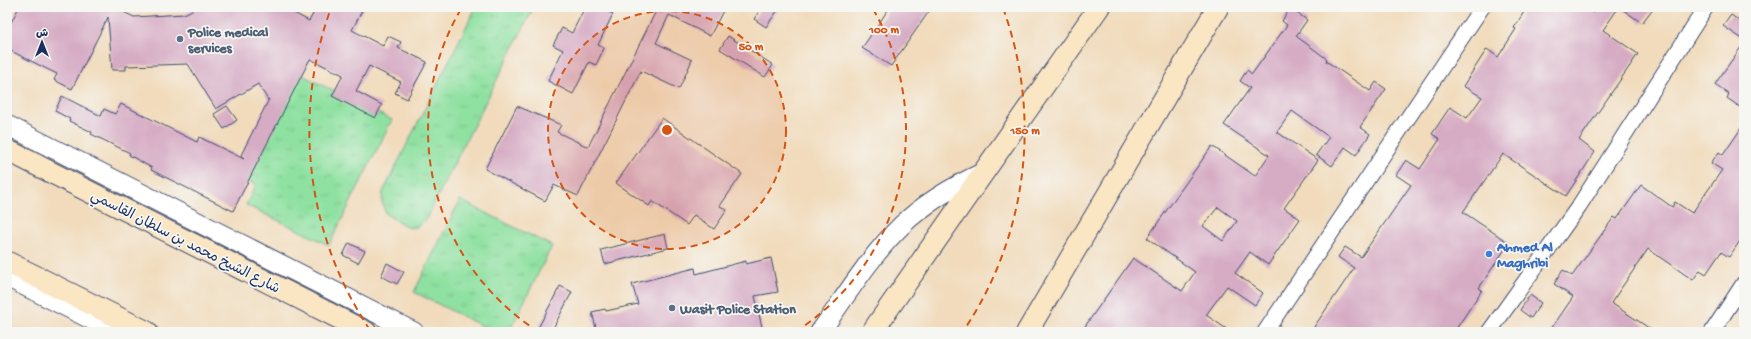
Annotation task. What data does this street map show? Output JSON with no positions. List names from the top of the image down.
{
  "streets": {
    "main road": ["شارع الشيخ محمد بن سلطان القاسمي"]
  },
  "places": ["Police medical services", "Ahmed Al Maghribi", "Wasit Police Station"],
  "north": "top",
  "rings": ["100 m", "50 m", "150 m"]
}
